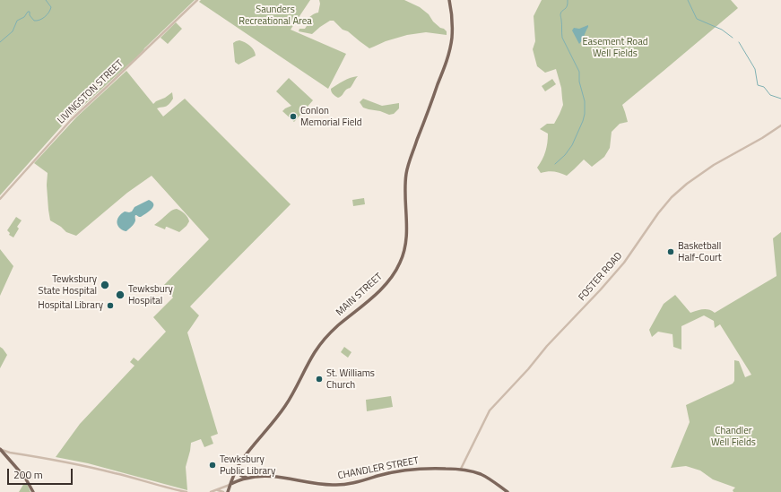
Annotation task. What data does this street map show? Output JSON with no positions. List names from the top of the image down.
{
  "streets": {
    "main road": ["MAIN STREET", "CHANDLER STREET"],
    "street": ["LIVINGSTON STREET", "FOSTER ROAD"]
  },
  "crossings": [
    ["FOSTER ROAD", "CHANDLER STREET"],
    ["MAIN STREET", "CHANDLER STREET"]
  ],
  "parks": ["Saunders Recreational Area", "Easement Road Well Fields", "Chandler Well Fields"],
  "places": [
    "Conlon Memorial Field",
    "Basketball Half-Court",
    "Tewksbury State Hospital",
    "Tewksbury Hospital",
    "Hospital Library",
    "St. Williams Church",
    "Tewksbury Public Library"
  ],
  "scale_bar": "200 m"
}
